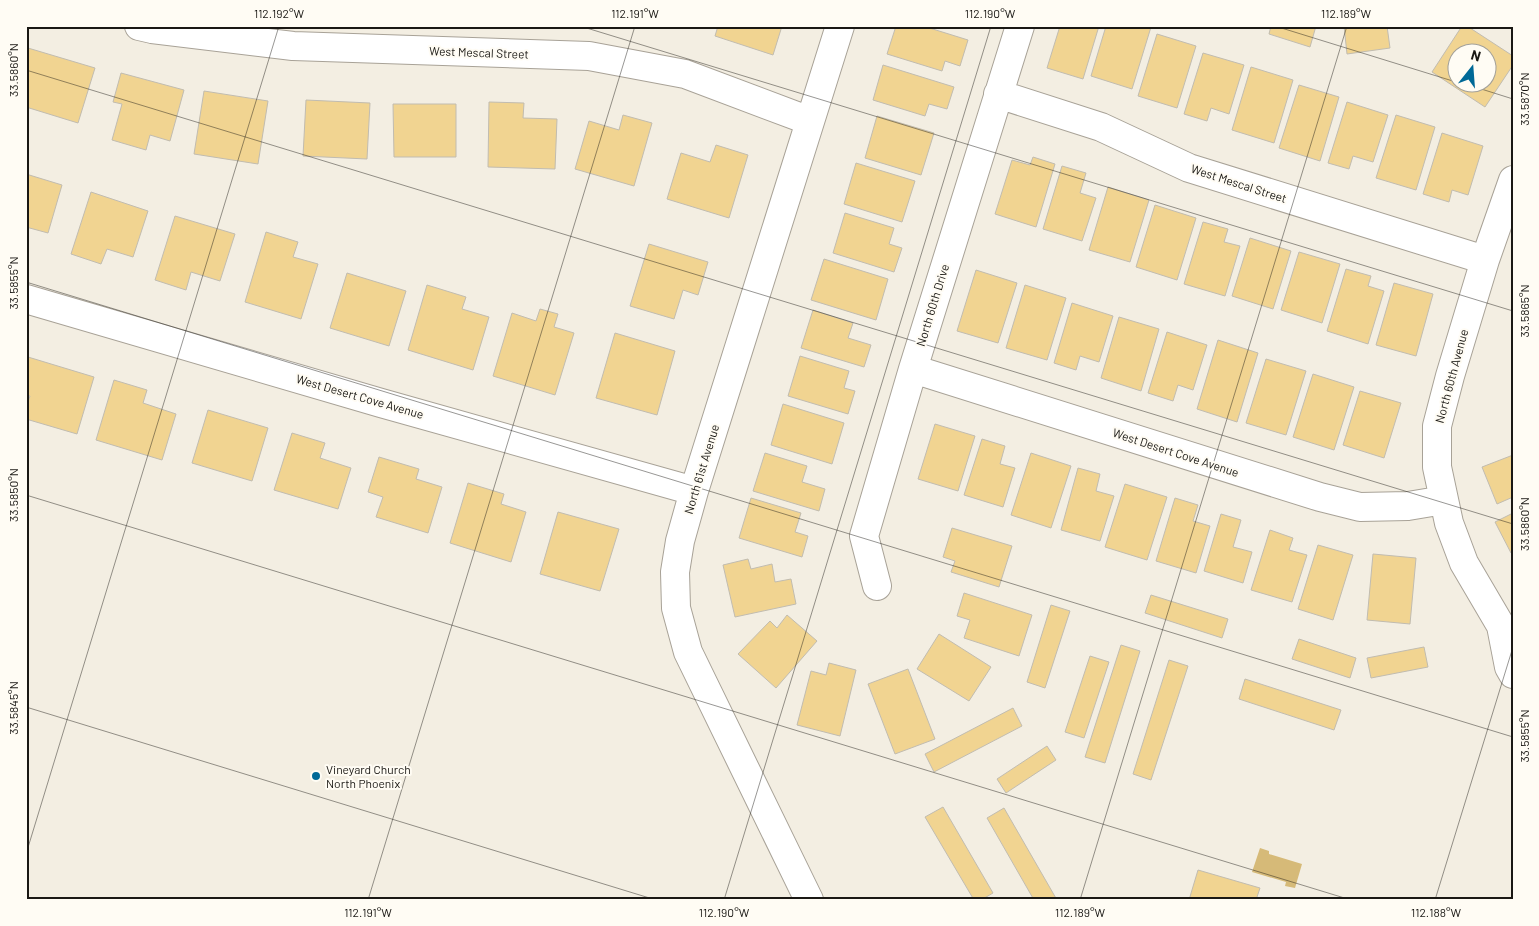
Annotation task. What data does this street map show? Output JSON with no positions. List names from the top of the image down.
{
  "streets": {
    "street": [
      "West Mescal Street",
      "North 60th Drive",
      "North 60th Avenue",
      "West Desert Cove Avenue",
      "North 61st Avenue"
    ]
  },
  "crossings": [
    ["West Mescal Street", "North 60th Drive"],
    ["West Mescal Street", "North 60th Avenue"],
    ["West Mescal Street", "North 61st Avenue"],
    ["North 60th Drive", "West Desert Cove Avenue"],
    ["North 60th Avenue", "West Desert Cove Avenue"],
    ["West Desert Cove Avenue", "North 61st Avenue"]
  ],
  "places": ["Vineyard Church North Phoenix"],
  "north": "top",
  "coordinates": [
    "112.192°W",
    "112.191°W",
    "112.190°W",
    "112.189°W",
    "33.5860°N",
    "33.5870°N",
    "33.5855°N",
    "33.5865°N",
    "33.5850°N",
    "33.5845°N",
    "112.188°W"
  ]
}
